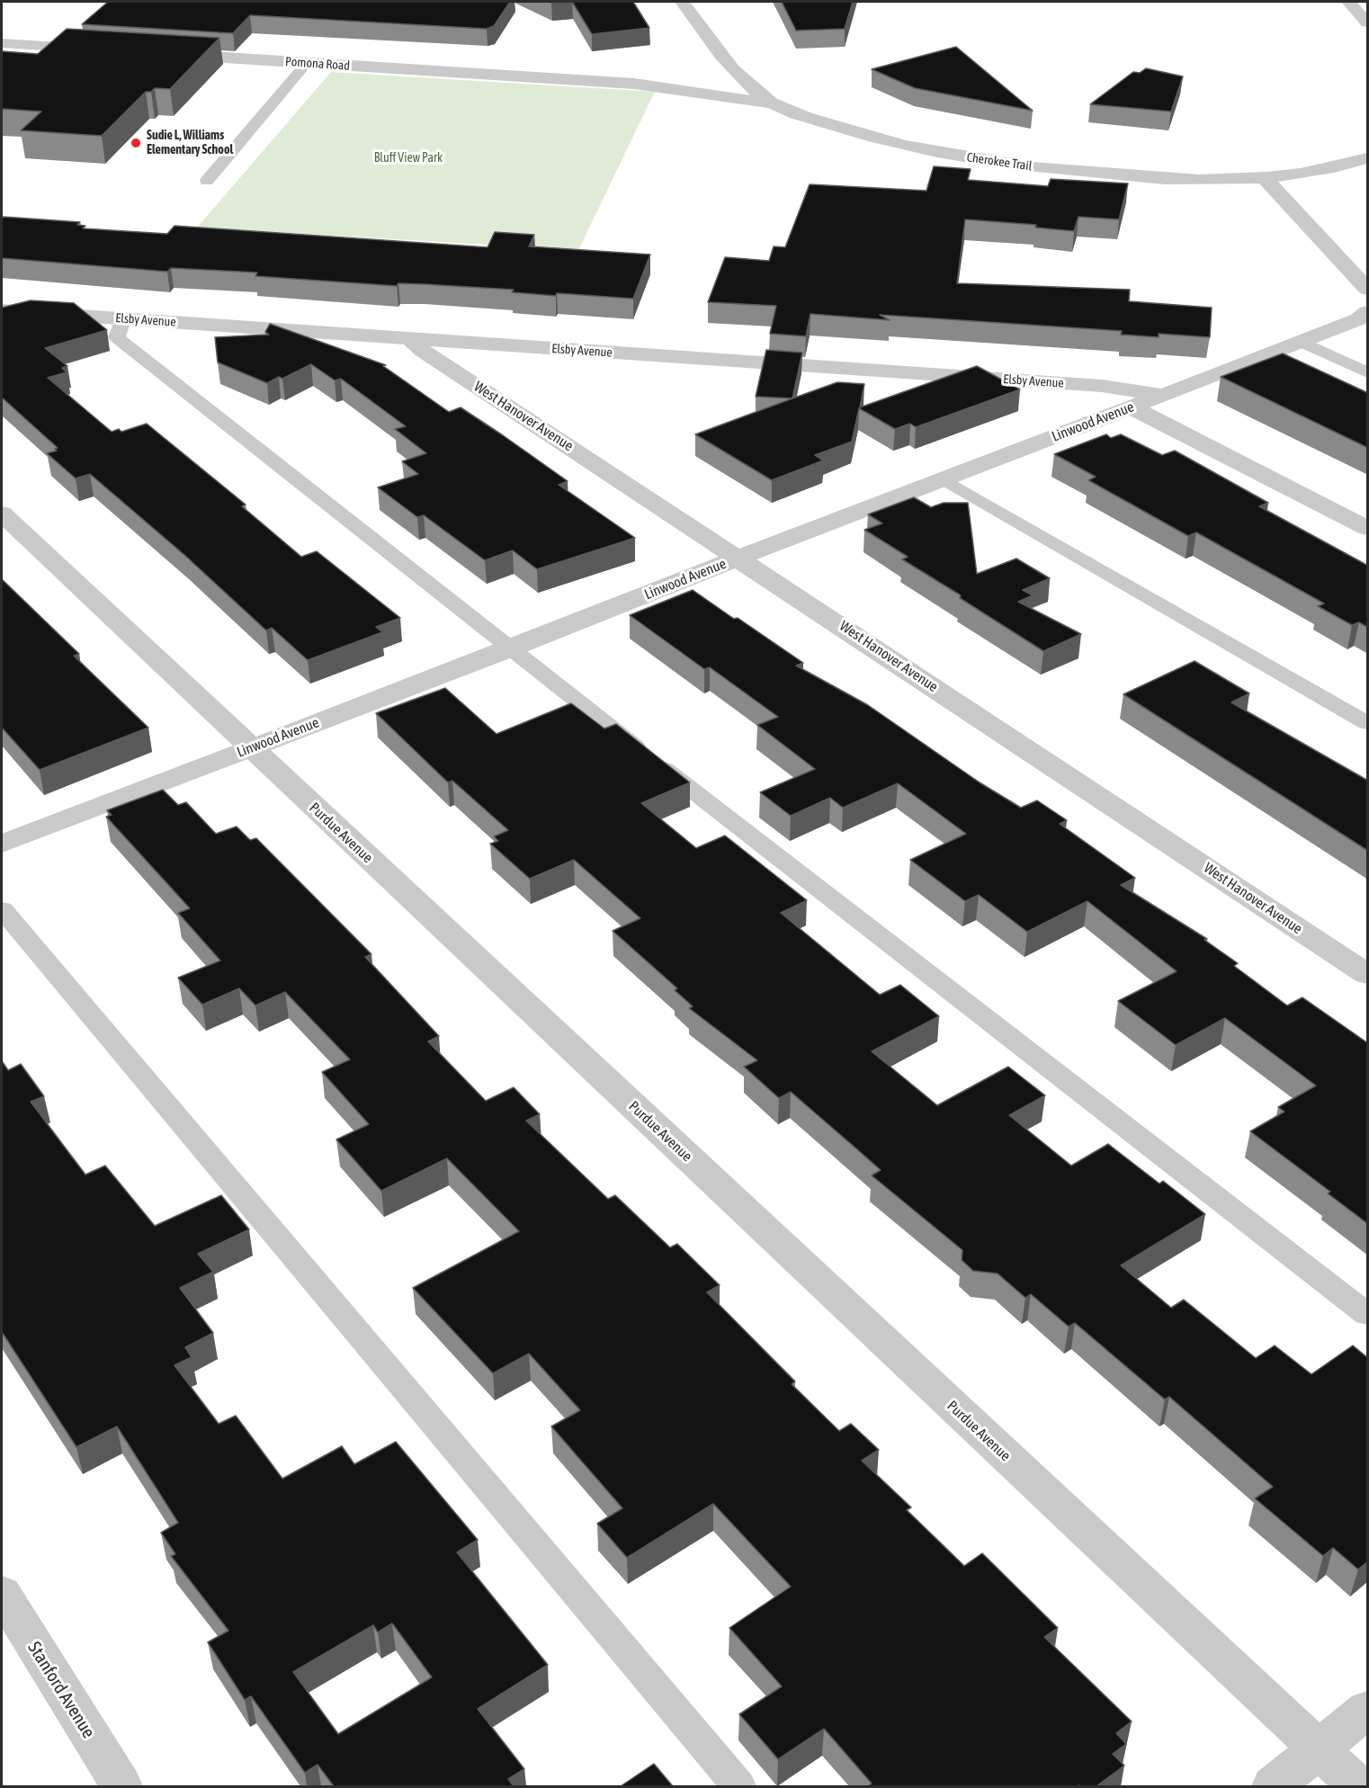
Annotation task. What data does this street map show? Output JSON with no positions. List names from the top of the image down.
{
  "streets": {
    "street": [
      "Pomona Road",
      "Cherokee Trail",
      "Elsby Avenue",
      "West Hanover Avenue",
      "Linwood Avenue",
      "Purdue Avenue",
      "Stanford Avenue"
    ]
  },
  "crossings": [
    ["Pomona Road", "Cherokee Trail"],
    ["Elsby Avenue", "West Hanover Avenue"],
    ["Elsby Avenue", "Linwood Avenue"],
    ["West Hanover Avenue", "Linwood Avenue"],
    ["Linwood Avenue", "Purdue Avenue"]
  ],
  "parks": ["Bluff View Park"],
  "places": ["Sudie L, Williams Elementary School"]
}
